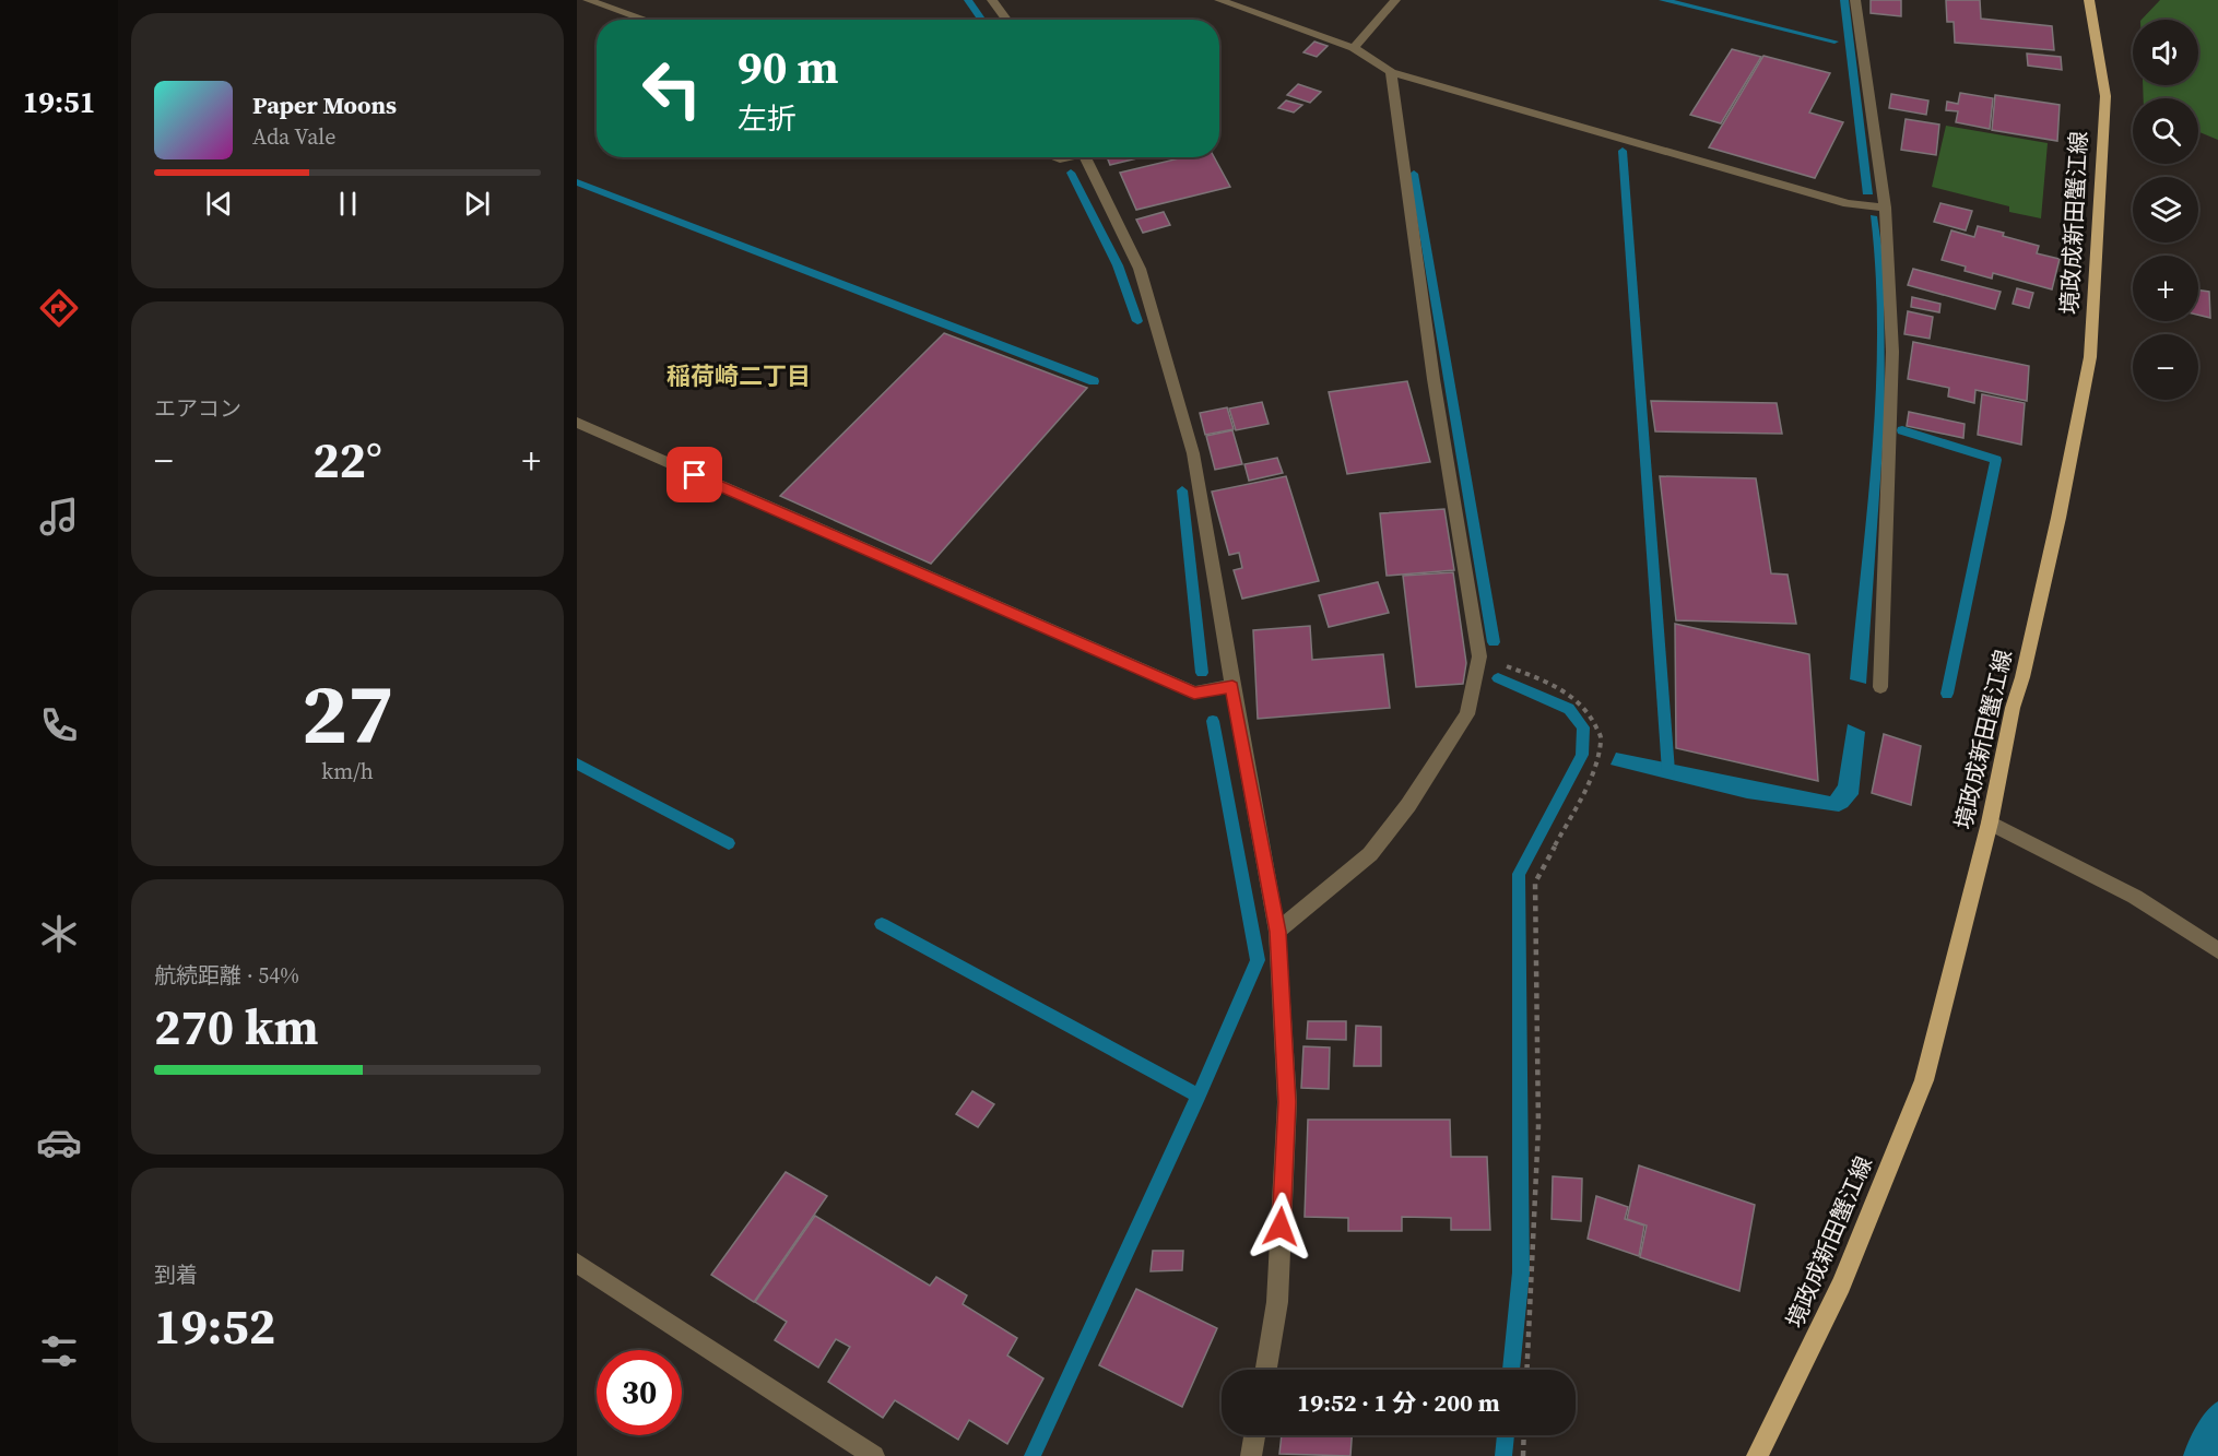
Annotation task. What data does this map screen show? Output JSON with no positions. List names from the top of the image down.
{
  "streets": {
    "main road": ["境政成新田蟹江線"]
  },
  "districts": ["稲荷崎二丁目"],
  "page": {
    "tabs": "19:51",
    "map_buttons": ["+", "−"],
    "turn": ["90 m", "左折"],
    "song": ["Paper Moons", "Ada Vale"],
    "tile": [
      "エアコン",
      ["27", "km/h"],
      ["航続距離 · 54%", "270 km"],
      ["到着", "19:52"]
    ],
    "heat": ["−", "22°", "+"],
    "limit": "30",
    "trip": "19:52 · 1 分 · 200 m"
  }
}
